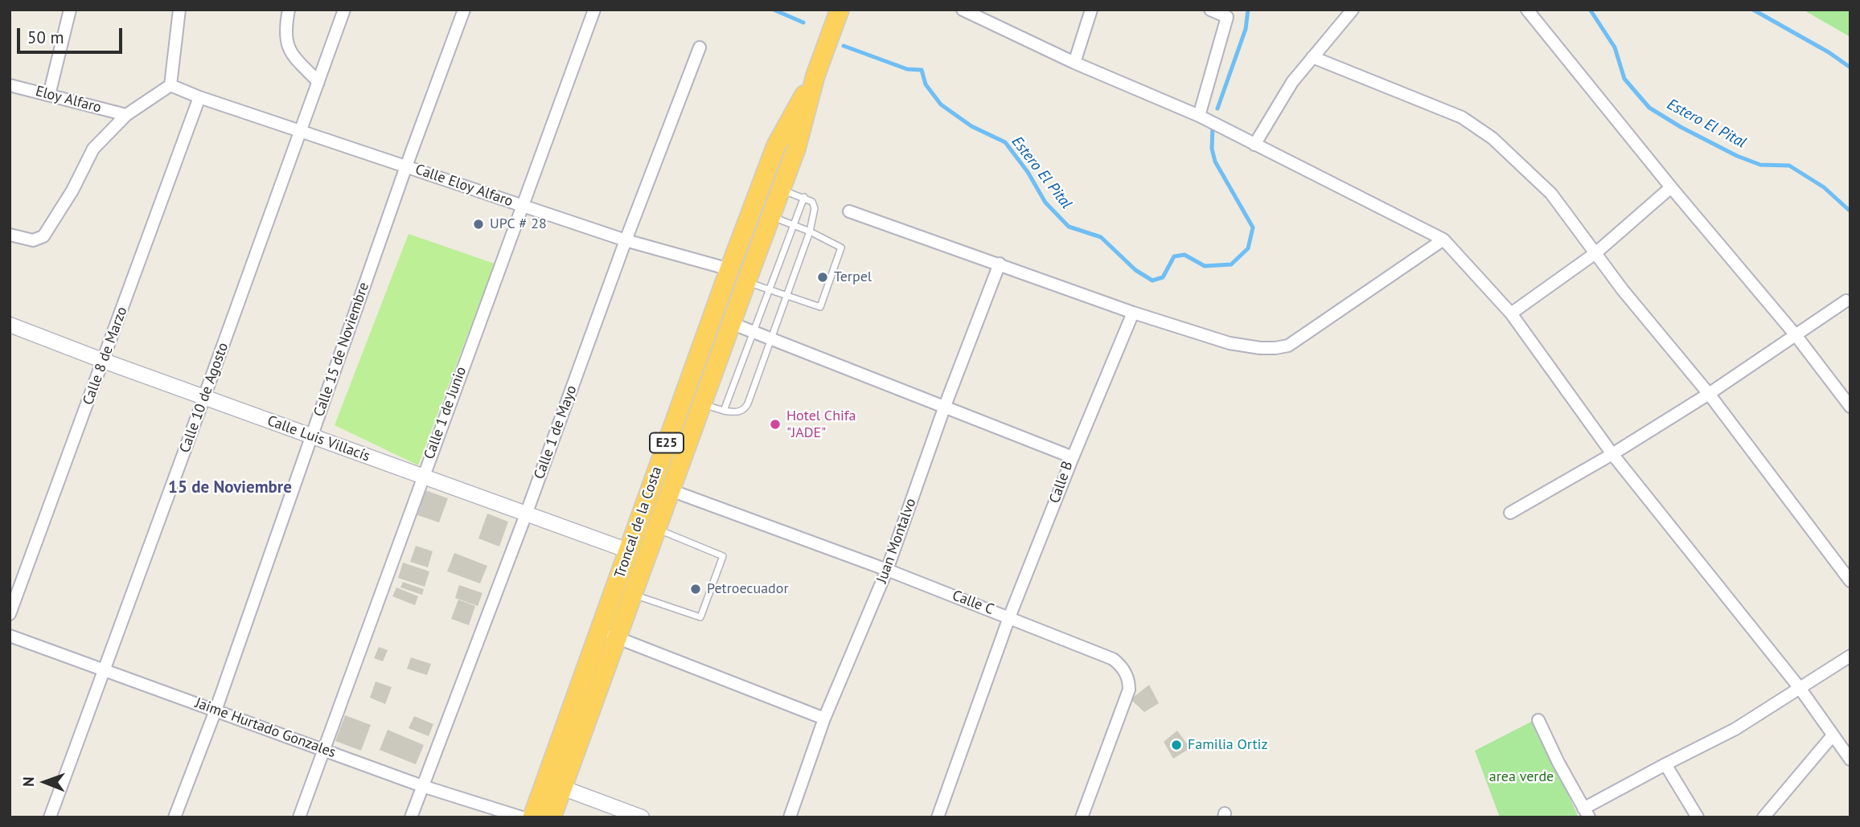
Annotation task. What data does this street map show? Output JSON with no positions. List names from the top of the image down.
{
  "streets": {
    "highway": ["E25", "Troncal de la Costa"],
    "street": [
      "Eloy Alfaro",
      "Calle Eloy Alfaro",
      "Calle 15 de Noviembre",
      "Calle 8 de Marzo",
      "Calle 10 de Agosto",
      "Calle 1 de Junio",
      "Calle 1 de Mayo",
      "Calle Luis Villacís",
      "Calle B",
      "Juan Montalvo",
      "Calle C",
      "Jaime Hurtado Gonzales"
    ]
  },
  "crossings": [
    ["Calle Eloy Alfaro", "Calle 15 de Noviembre"],
    ["Calle Eloy Alfaro", "Calle 8 de Marzo"],
    ["Calle Eloy Alfaro", "Calle 10 de Agosto"],
    ["Calle Eloy Alfaro", "Calle 1 de Junio"],
    ["Calle Eloy Alfaro", "Calle 1 de Mayo"],
    ["Calle Eloy Alfaro", "Troncal de la Costa"],
    ["Calle 15 de Noviembre", "Calle Luis Villacís"],
    ["Calle 15 de Noviembre", "Jaime Hurtado Gonzales"],
    ["Calle 8 de Marzo", "Calle Luis Villacís"],
    ["Calle 10 de Agosto", "Calle Luis Villacís"],
    ["Calle 10 de Agosto", "Jaime Hurtado Gonzales"],
    ["Calle 1 de Junio", "Calle Luis Villacís"],
    ["Calle 1 de Junio", "Jaime Hurtado Gonzales"],
    ["Calle 1 de Mayo", "Calle Luis Villacís"],
    ["Calle 1 de Mayo", "Jaime Hurtado Gonzales"],
    ["Calle Luis Villacís", "Troncal de la Costa"],
    ["Calle B", "Troncal de la Costa"],
    ["Calle B", "Juan Montalvo"],
    ["Calle B", "Calle C"],
    ["Troncal de la Costa", "Calle C"],
    ["Juan Montalvo", "Calle C"]
  ],
  "districts": ["15 de Noviembre"],
  "water": ["Estero El Pital"],
  "parks": ["area verde"],
  "places": [
    "UPC # 28",
    "Terpel",
    "Hotel Chifa \"JADE\"",
    "Petroecuador",
    "Familia Ortiz"
  ],
  "scale_bar": "50 m",
  "north": "left"
}
